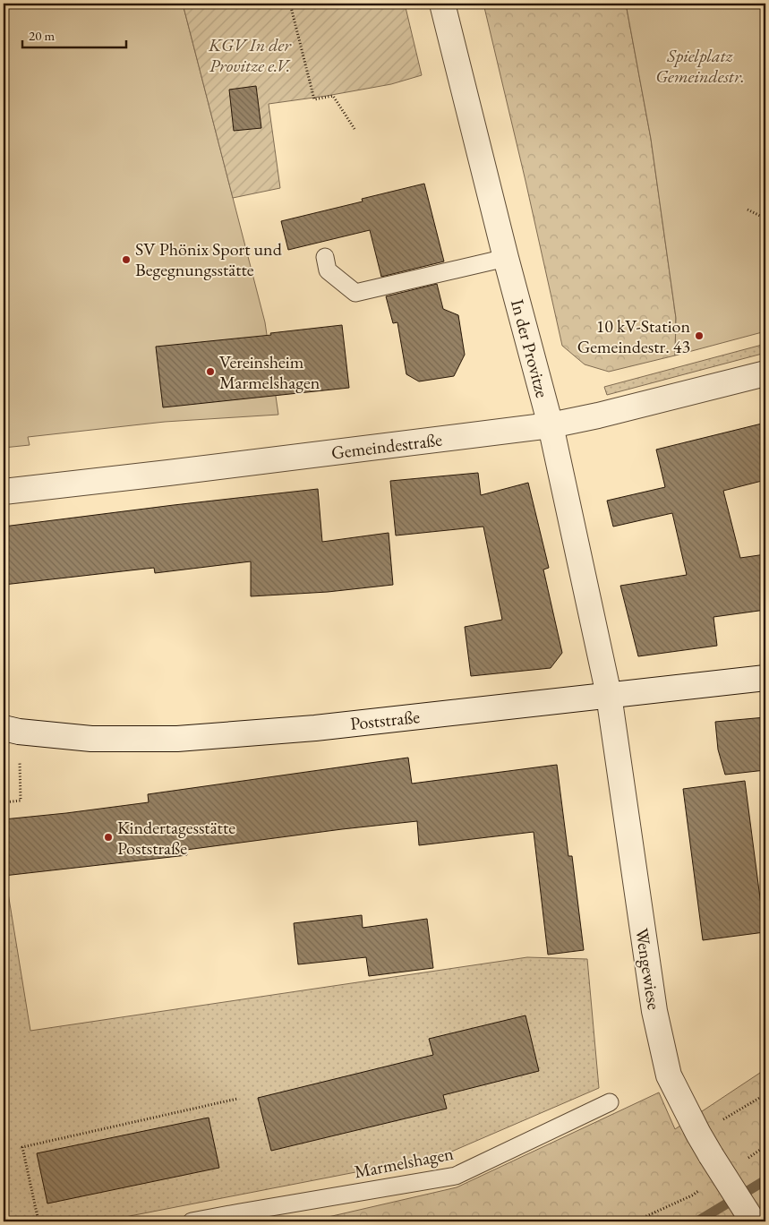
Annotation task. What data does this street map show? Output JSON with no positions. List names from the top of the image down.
{
  "streets": {
    "street": [
      "In der Provitze",
      "Gemeindestraße",
      "Poststraße",
      "Wengewiese"
    ],
    "lane": ["Marmelshagen"]
  },
  "crossings": [
    ["In der Provitze", "Gemeindestraße"],
    ["In der Provitze", "Poststraße"],
    ["In der Provitze", "Wengewiese"],
    ["Poststraße", "Wengewiese"]
  ],
  "parks": ["KGV In der Provitze e.V.", "Spielplatz Gemeindestr."],
  "places": [
    "SV Phönix Sport und Begegnungsstätte",
    "10 kV-Station Gemeindestr. 43",
    "Vereinsheim Marmelshagen",
    "Kindertagesstätte Poststraße"
  ],
  "scale_bar": "20 m"
}
